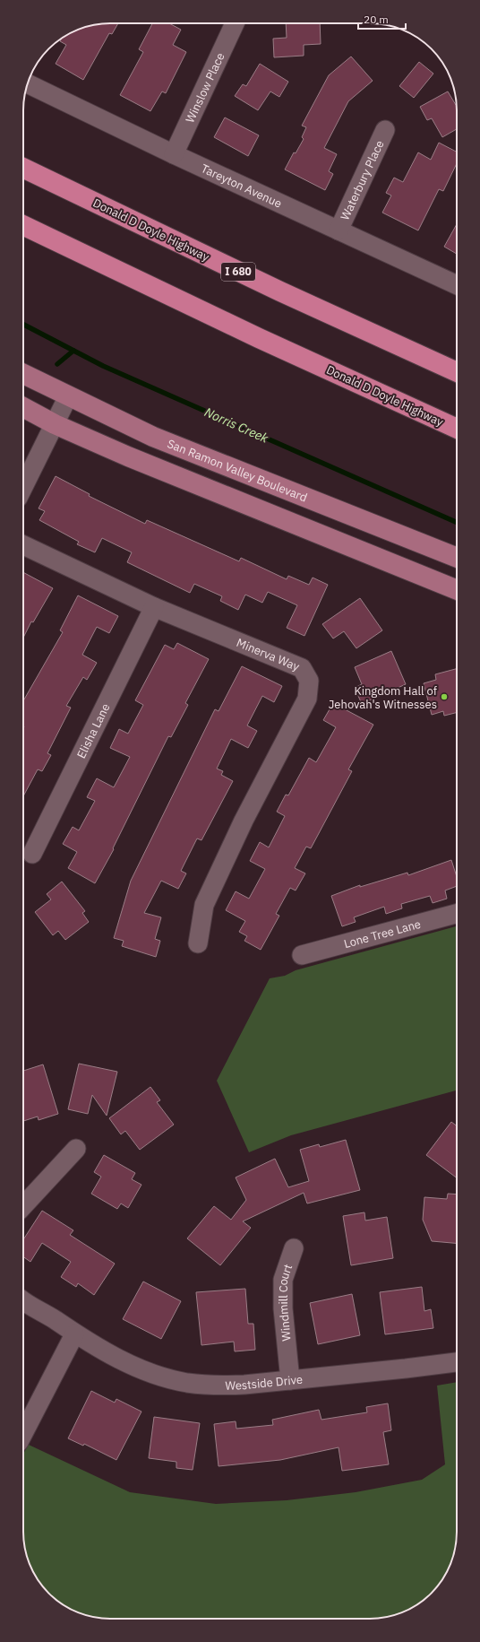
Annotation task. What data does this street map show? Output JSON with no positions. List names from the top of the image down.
{
  "streets": {
    "highway": ["Donald D Doyle Highway", "I 680"],
    "main road": ["San Ramon Valley Boulevard"],
    "street": [
      "Winslow Place",
      "Waterbury Place",
      "Tareyton Avenue",
      "Minerva Way",
      "Elisha Lane",
      "Lone Tree Lane",
      "Windmill Court",
      "Westside Drive"
    ]
  },
  "crossings": [
    ["Winslow Place", "Tareyton Avenue"],
    ["Waterbury Place", "Tareyton Avenue"],
    ["Minerva Way", "Elisha Lane"],
    ["Windmill Court", "Westside Drive"]
  ],
  "water": ["Norris Creek"],
  "places": ["Kingdom Hall of Jehovah's Witnesses"],
  "scale_bar": "20 m"
}
